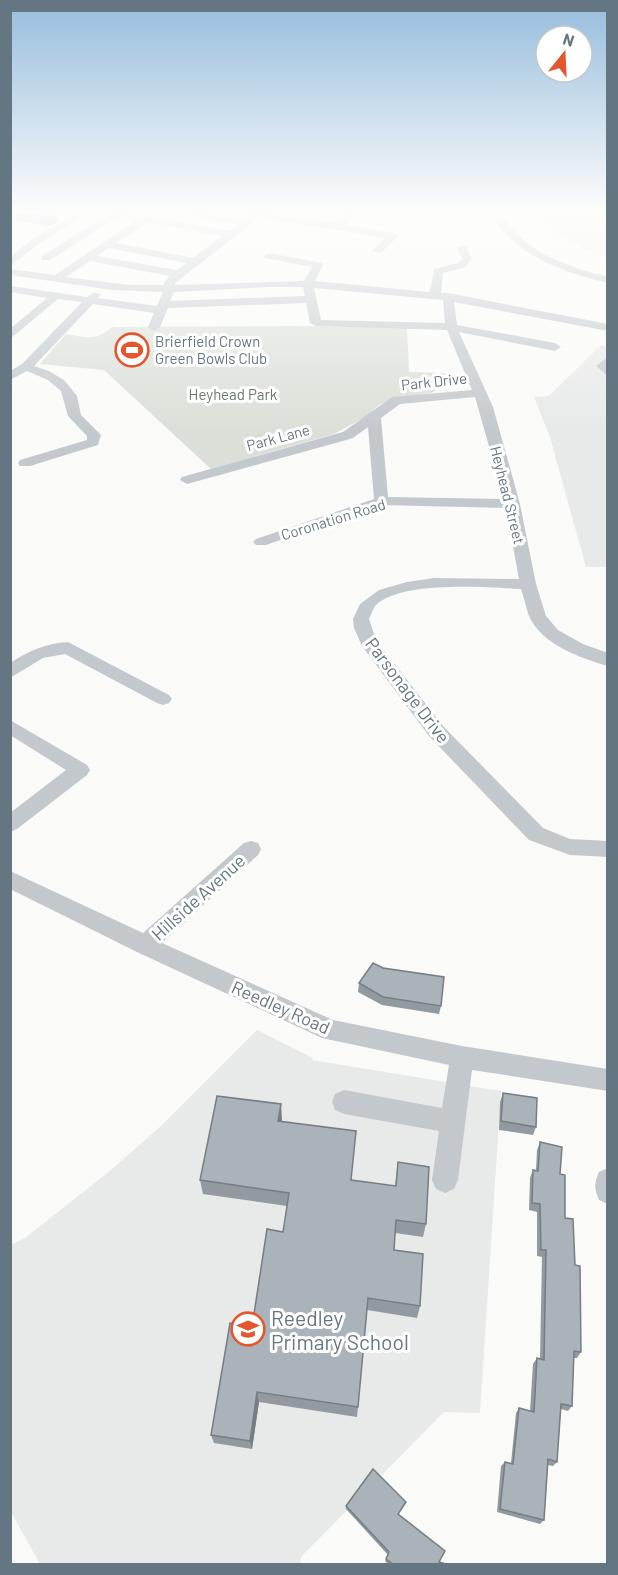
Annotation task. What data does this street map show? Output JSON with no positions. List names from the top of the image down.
{
  "streets": {
    "street": [
      "Park Drive",
      "Park Lane",
      "Heyhead Street",
      "Coronation Road",
      "Parsonage Drive",
      "Hillside Avenue",
      "Reedley Road"
    ]
  },
  "crossings": [
    ["Park Drive", "Park Lane"],
    ["Park Drive", "Heyhead Street"],
    ["Heyhead Street", "Coronation Road"],
    ["Heyhead Street", "Parsonage Drive"],
    ["Hillside Avenue", "Reedley Road"]
  ],
  "parks": ["Heyhead Park"],
  "places": {
    "sports": ["Brierfield Crown Green Bowls Club"],
    "school or university": ["Reedley Primary School"]
  },
  "north": "top"
}
